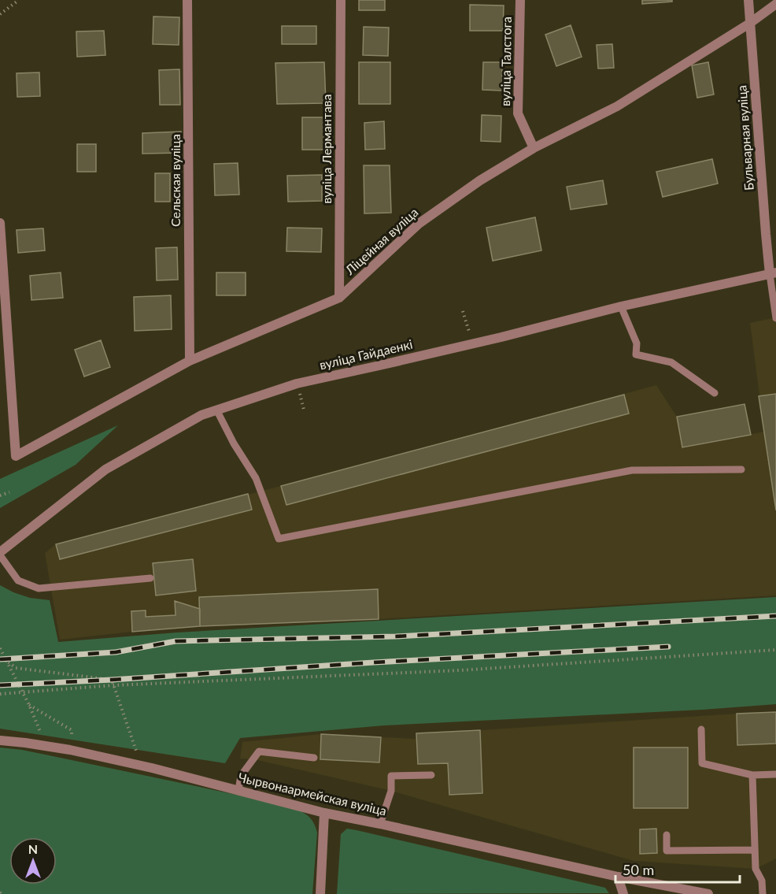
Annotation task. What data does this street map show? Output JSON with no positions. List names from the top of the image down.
{
  "streets": {
    "street": [
      "вуліца Талстога",
      "Бульварная вуліца",
      "вуліца Лермантава",
      "Сельская вуліца",
      "Ліцейная вуліца",
      "вуліца Гайдаенкі",
      "Чырвонаармейская вуліца"
    ]
  },
  "crossings": [
    ["вуліца Талстога", "Ліцейная вуліца"],
    ["Бульварная вуліца", "Ліцейная вуліца"],
    ["Бульварная вуліца", "вуліца Гайдаенкі"],
    ["вуліца Лермантава", "Ліцейная вуліца"],
    ["Сельская вуліца", "Ліцейная вуліца"]
  ],
  "scale_bar": "50 m",
  "north": "top"
}
